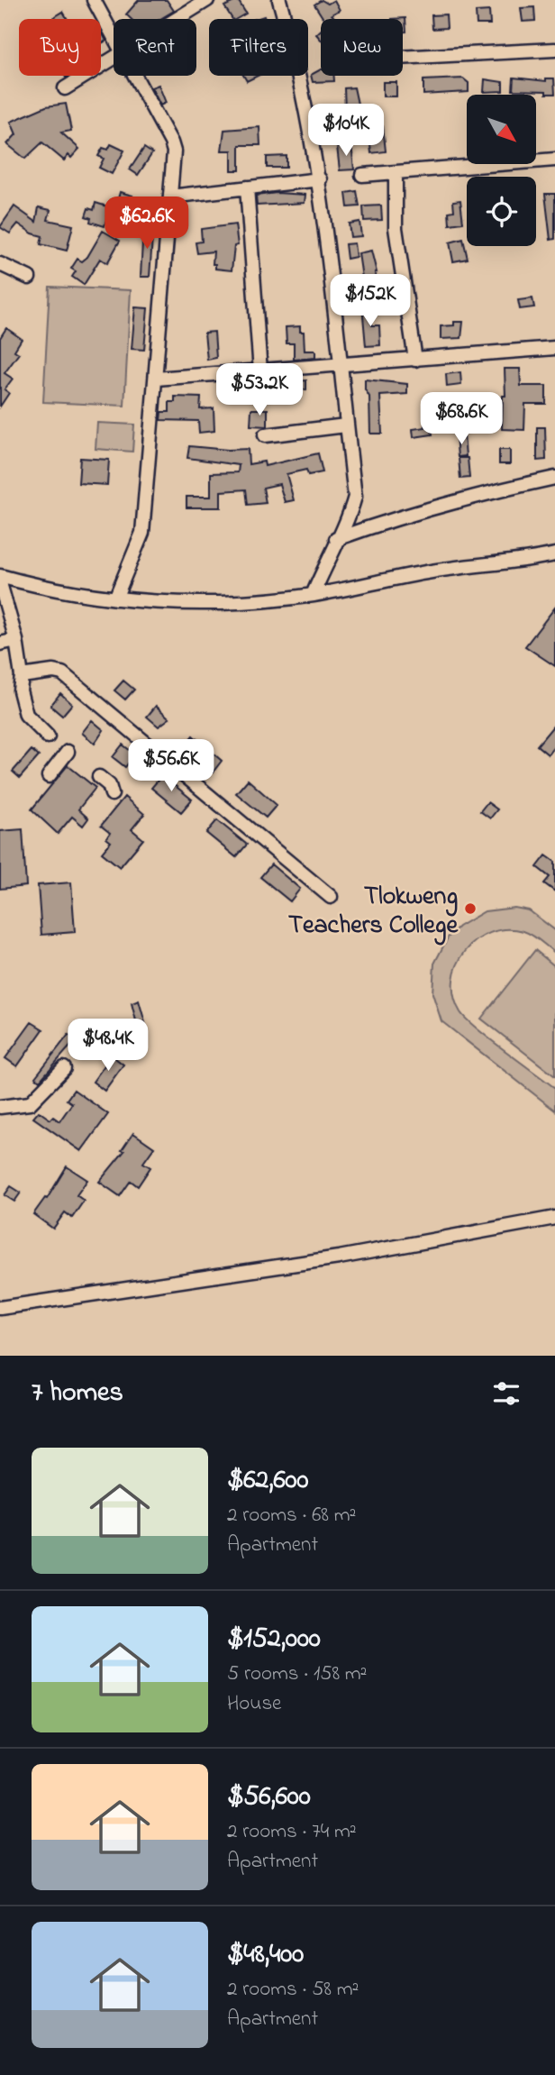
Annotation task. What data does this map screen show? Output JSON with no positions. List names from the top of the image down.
{
  "places": ["Tlokweng Teachers College"],
  "north": "bottom right",
  "page": {
    "chip": [
      "Buy",
      "Rent",
      "Filters",
      "New"
    ],
    "price": [
      "$104K",
      "$62.6K",
      "$152K",
      "$53.2K",
      "$68.6K",
      "$56.6K",
      "$48.4K"
    ],
    "heading": "7 homes",
    "list": [
      {
        "name": "$62,600",
        "note": "2 rooms · 68 m² · Apartment"
      },
      {
        "name": "$152,000",
        "note": "5 rooms · 158 m² · House"
      },
      {
        "name": "$56,600",
        "note": "2 rooms · 74 m² · Apartment"
      },
      {
        "name": "$48,400",
        "note": "2 rooms · 58 m² · Apartment"
      }
    ]
  }
}
